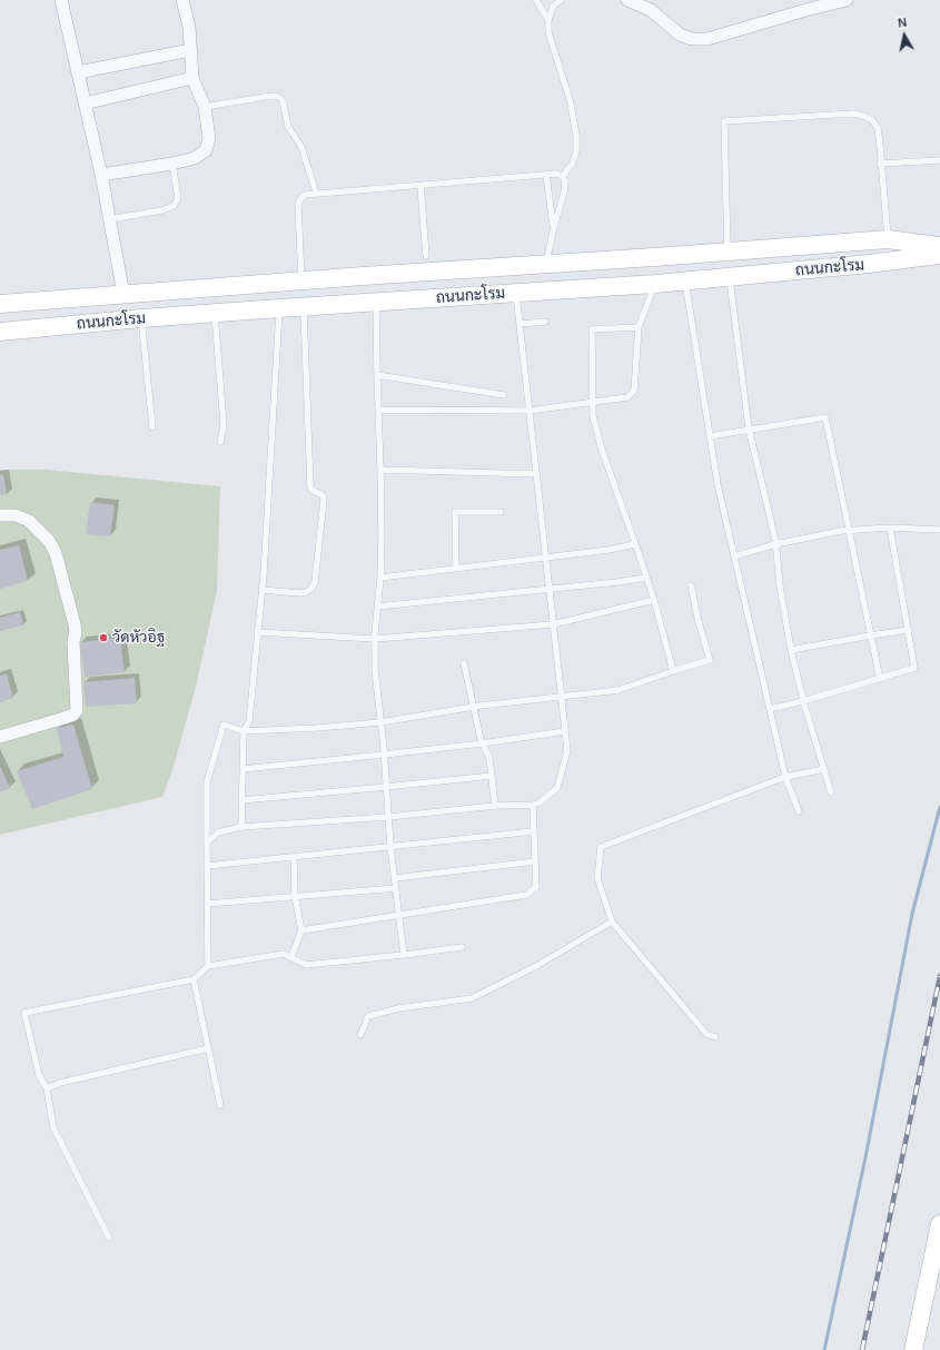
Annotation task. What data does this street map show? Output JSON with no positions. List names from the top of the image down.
{
  "streets": {
    "main road": ["ถนนกะโรม"]
  },
  "places": ["วัดหัวอิฐ"],
  "north": "top"
}
